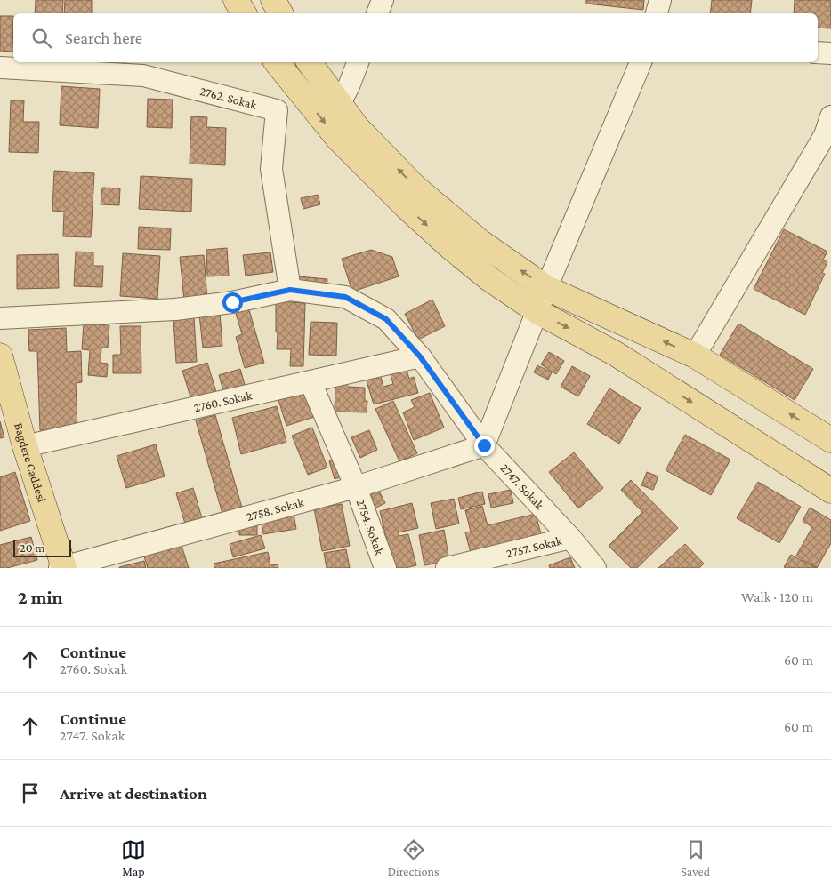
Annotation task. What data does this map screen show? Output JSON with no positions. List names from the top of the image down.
{
  "streets": {
    "main road": ["Bagdere Caddesi"],
    "street": [
      "2762. Sokak",
      "2760. Sokak",
      "2747. Sokak",
      "2758. Sokak",
      "2754. Sokak",
      "2757. Sokak"
    ]
  },
  "crossings": [
    ["2760. Sokak", "Bagdere Caddesi"],
    ["2760. Sokak", "2747. Sokak"],
    ["2760. Sokak", "2754. Sokak"],
    ["Bagdere Caddesi", "2758. Sokak"],
    ["2747. Sokak", "2758. Sokak"],
    ["2747. Sokak", "2757. Sokak"],
    ["2758. Sokak", "2754. Sokak"]
  ],
  "scale_bar": "20 m",
  "page": {
    "search": "Search here",
    "scale": "20 m",
    "heading": ["2 min", "Walk · 120 m"],
    "list": [
      ["Continue", "2760. Sokak", "60 m"],
      ["Continue", "2747. Sokak", "60 m"],
      "Arrive at destination"
    ],
    "nav": ["Map", "Directions", "Saved"]
  }
}
